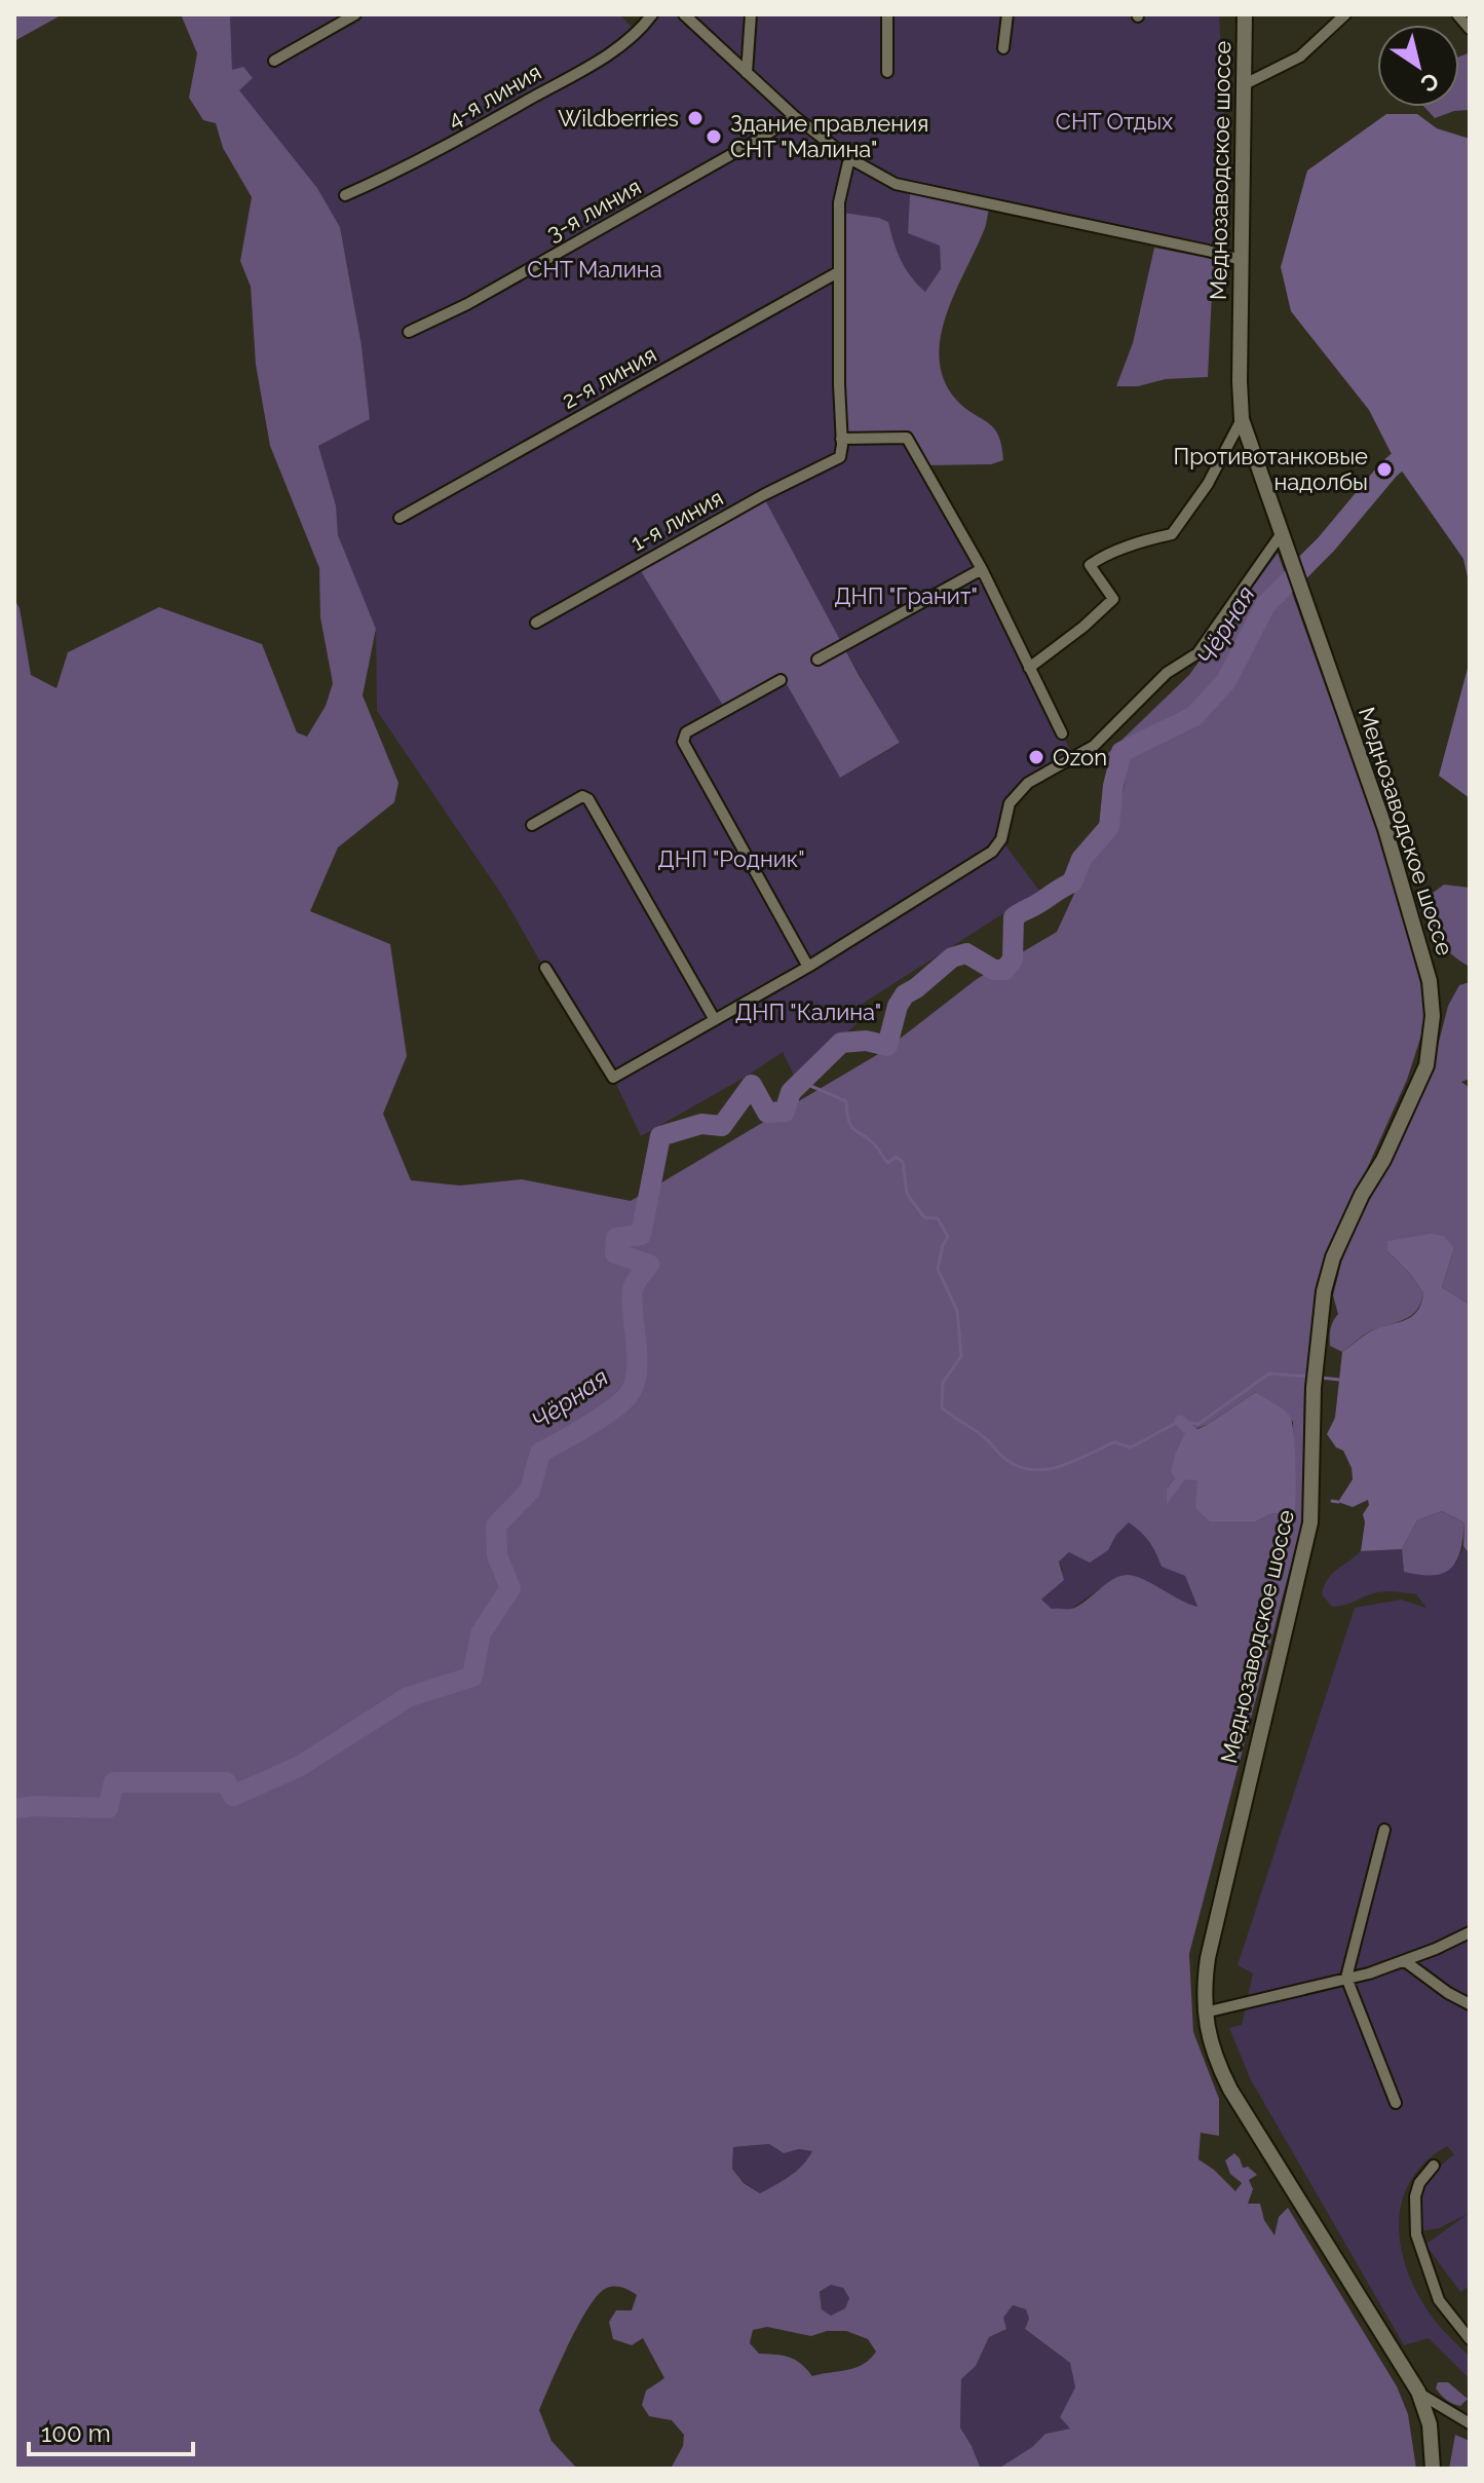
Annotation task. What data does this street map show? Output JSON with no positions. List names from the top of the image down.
{
  "streets": {
    "main road": ["Меднозаводское шоссе"],
    "street": [
      "4-я линия",
      "3-я линия",
      "2-я линия",
      "1-я линия"
    ]
  },
  "water": ["Чёрная"],
  "parks": [
    "СНТ Отдых",
    "СНТ Малина",
    "ДНП \"Гранит\"",
    "ДНП \"Родник\"",
    "ДНП \"Калина\""
  ],
  "places": [
    "Wildberries",
    "Здание правления СНТ \"Малина\"",
    "Противотанковые надолбы",
    "Ozon"
  ],
  "scale_bar": "100 m",
  "north": "bottom right"
}
